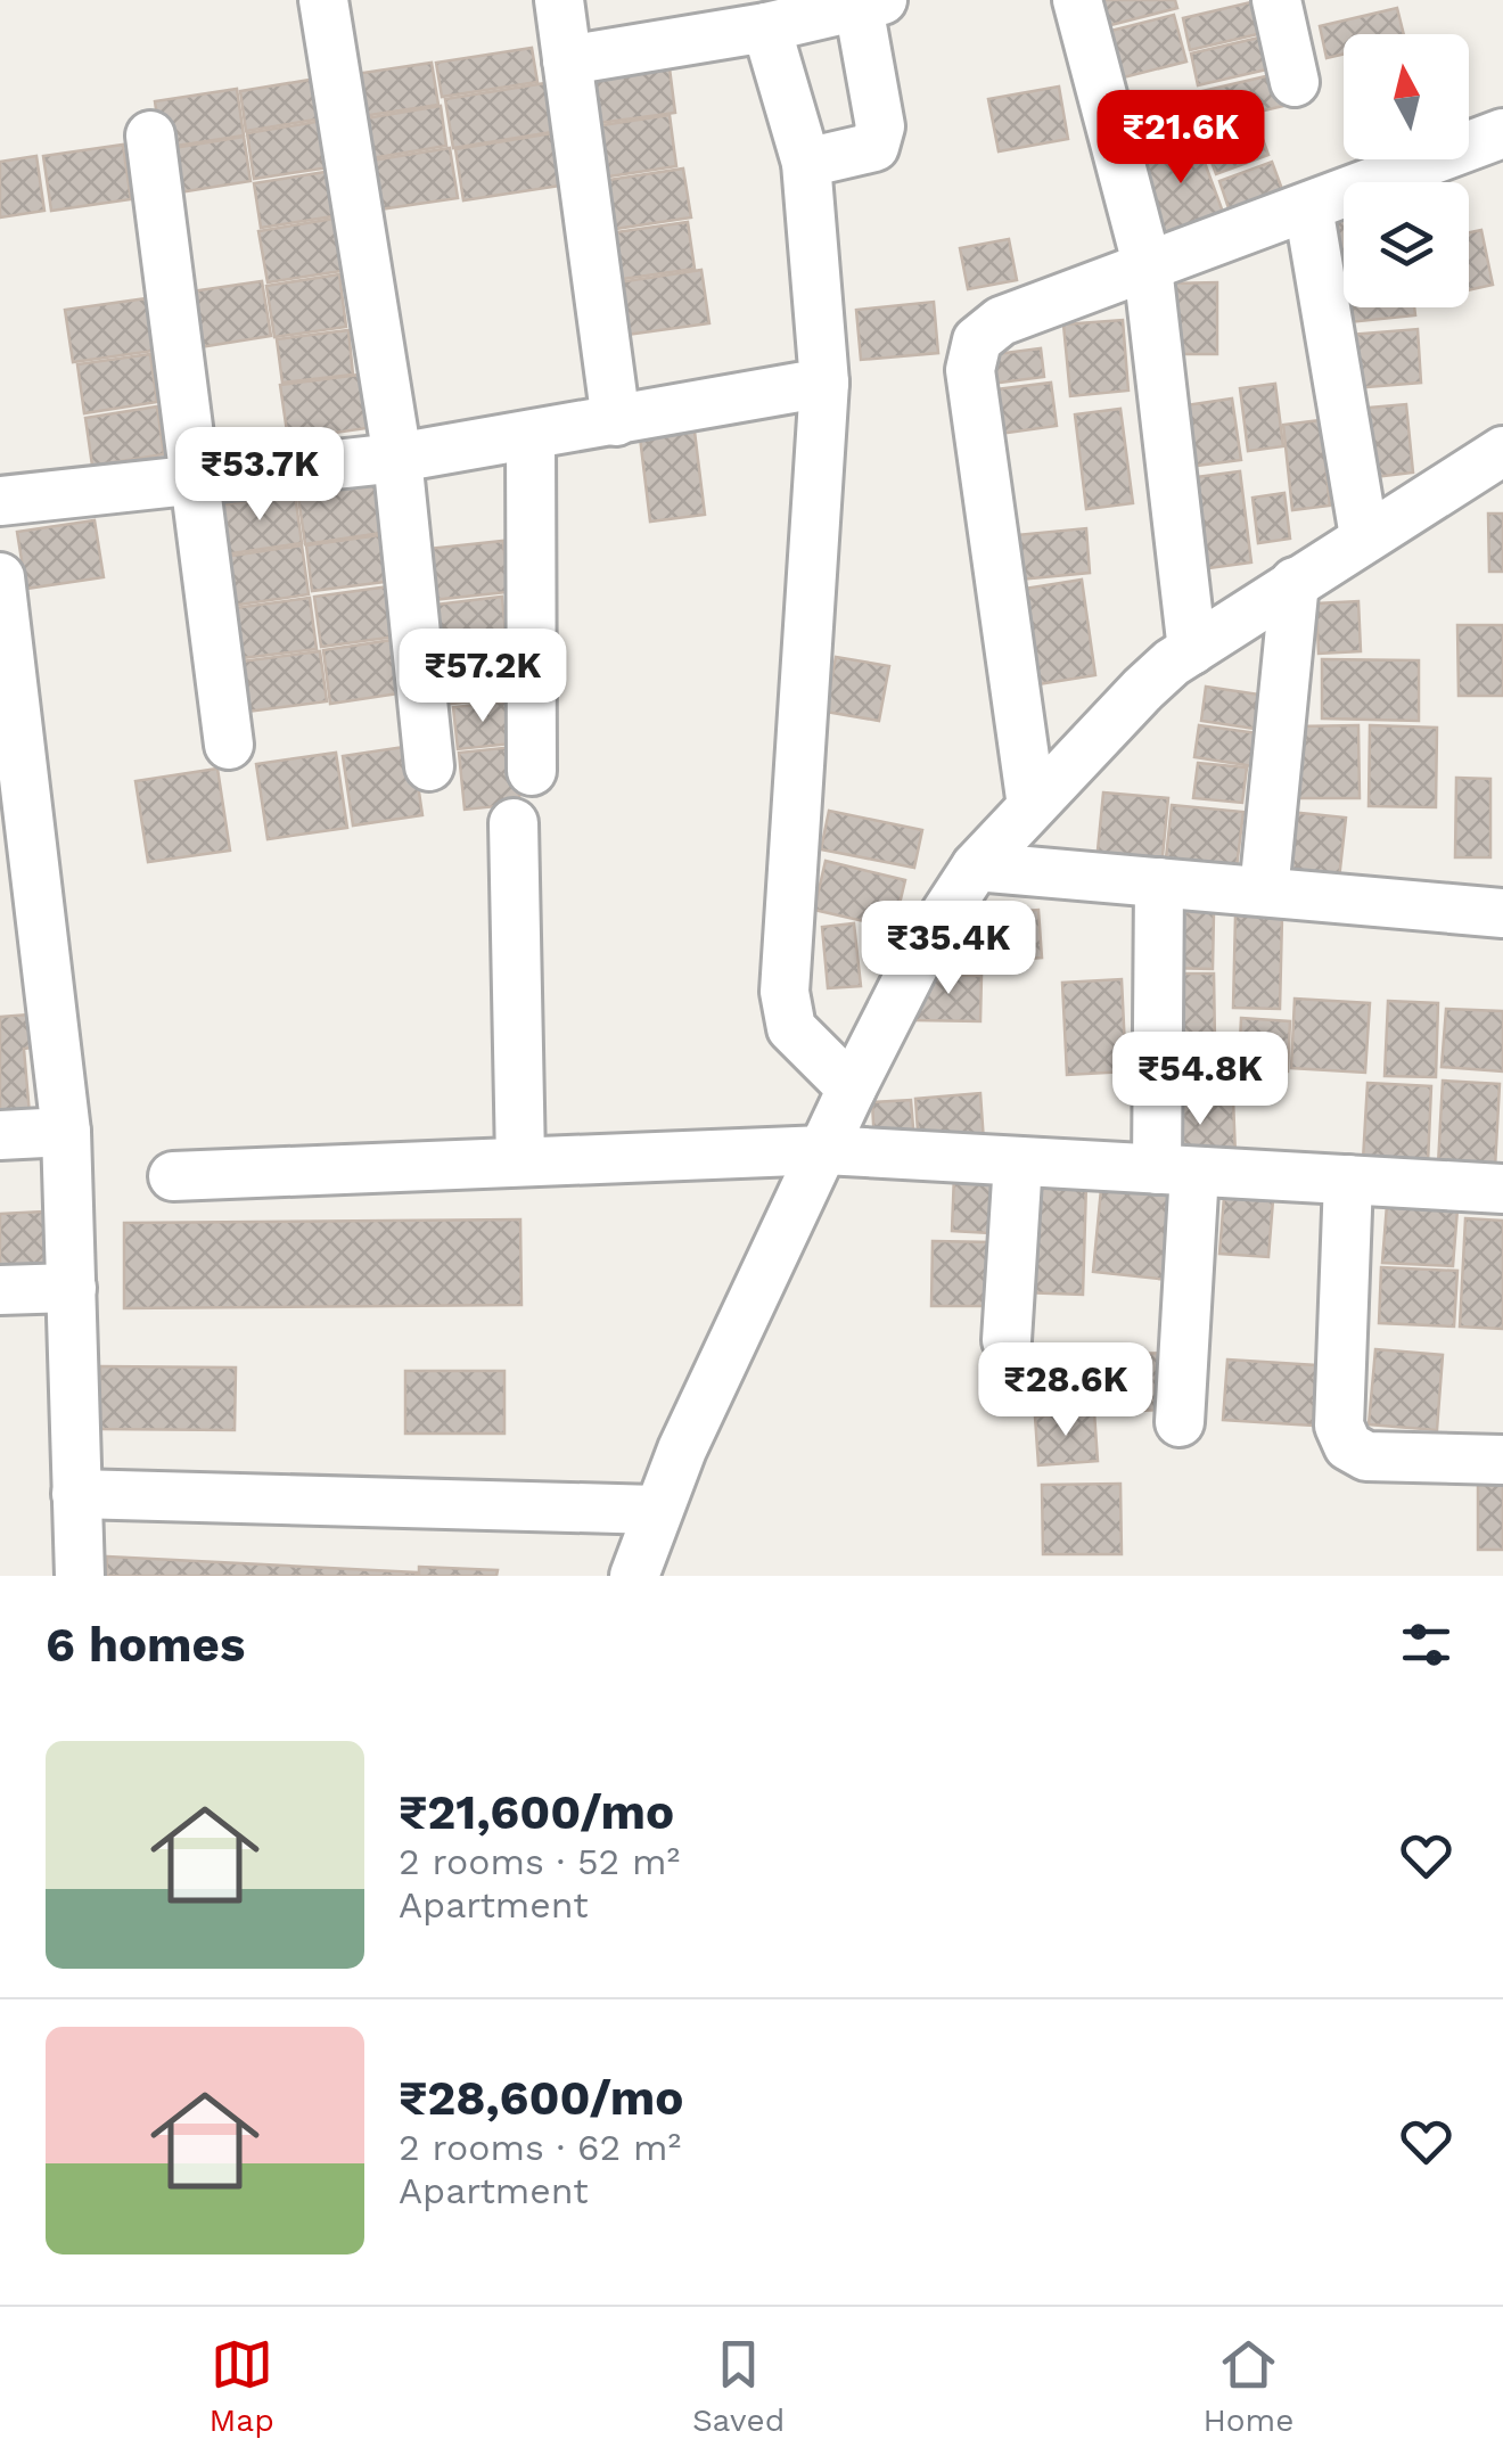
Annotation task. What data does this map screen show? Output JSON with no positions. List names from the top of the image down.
{
  "north": "top",
  "page": {
    "price": [
      "₹21.6K",
      "₹53.7K",
      "₹57.2K",
      "₹35.4K",
      "₹54.8K",
      "₹28.6K"
    ],
    "heading": "6 homes",
    "list": [
      {
        "name": "₹21,600/mo",
        "note": "2 rooms · 52 m² · Apartment"
      },
      {
        "name": "₹28,600/mo",
        "note": "2 rooms · 62 m² · Apartment"
      }
    ],
    "tabs": ["Map", "Saved", "Home"]
  }
}
